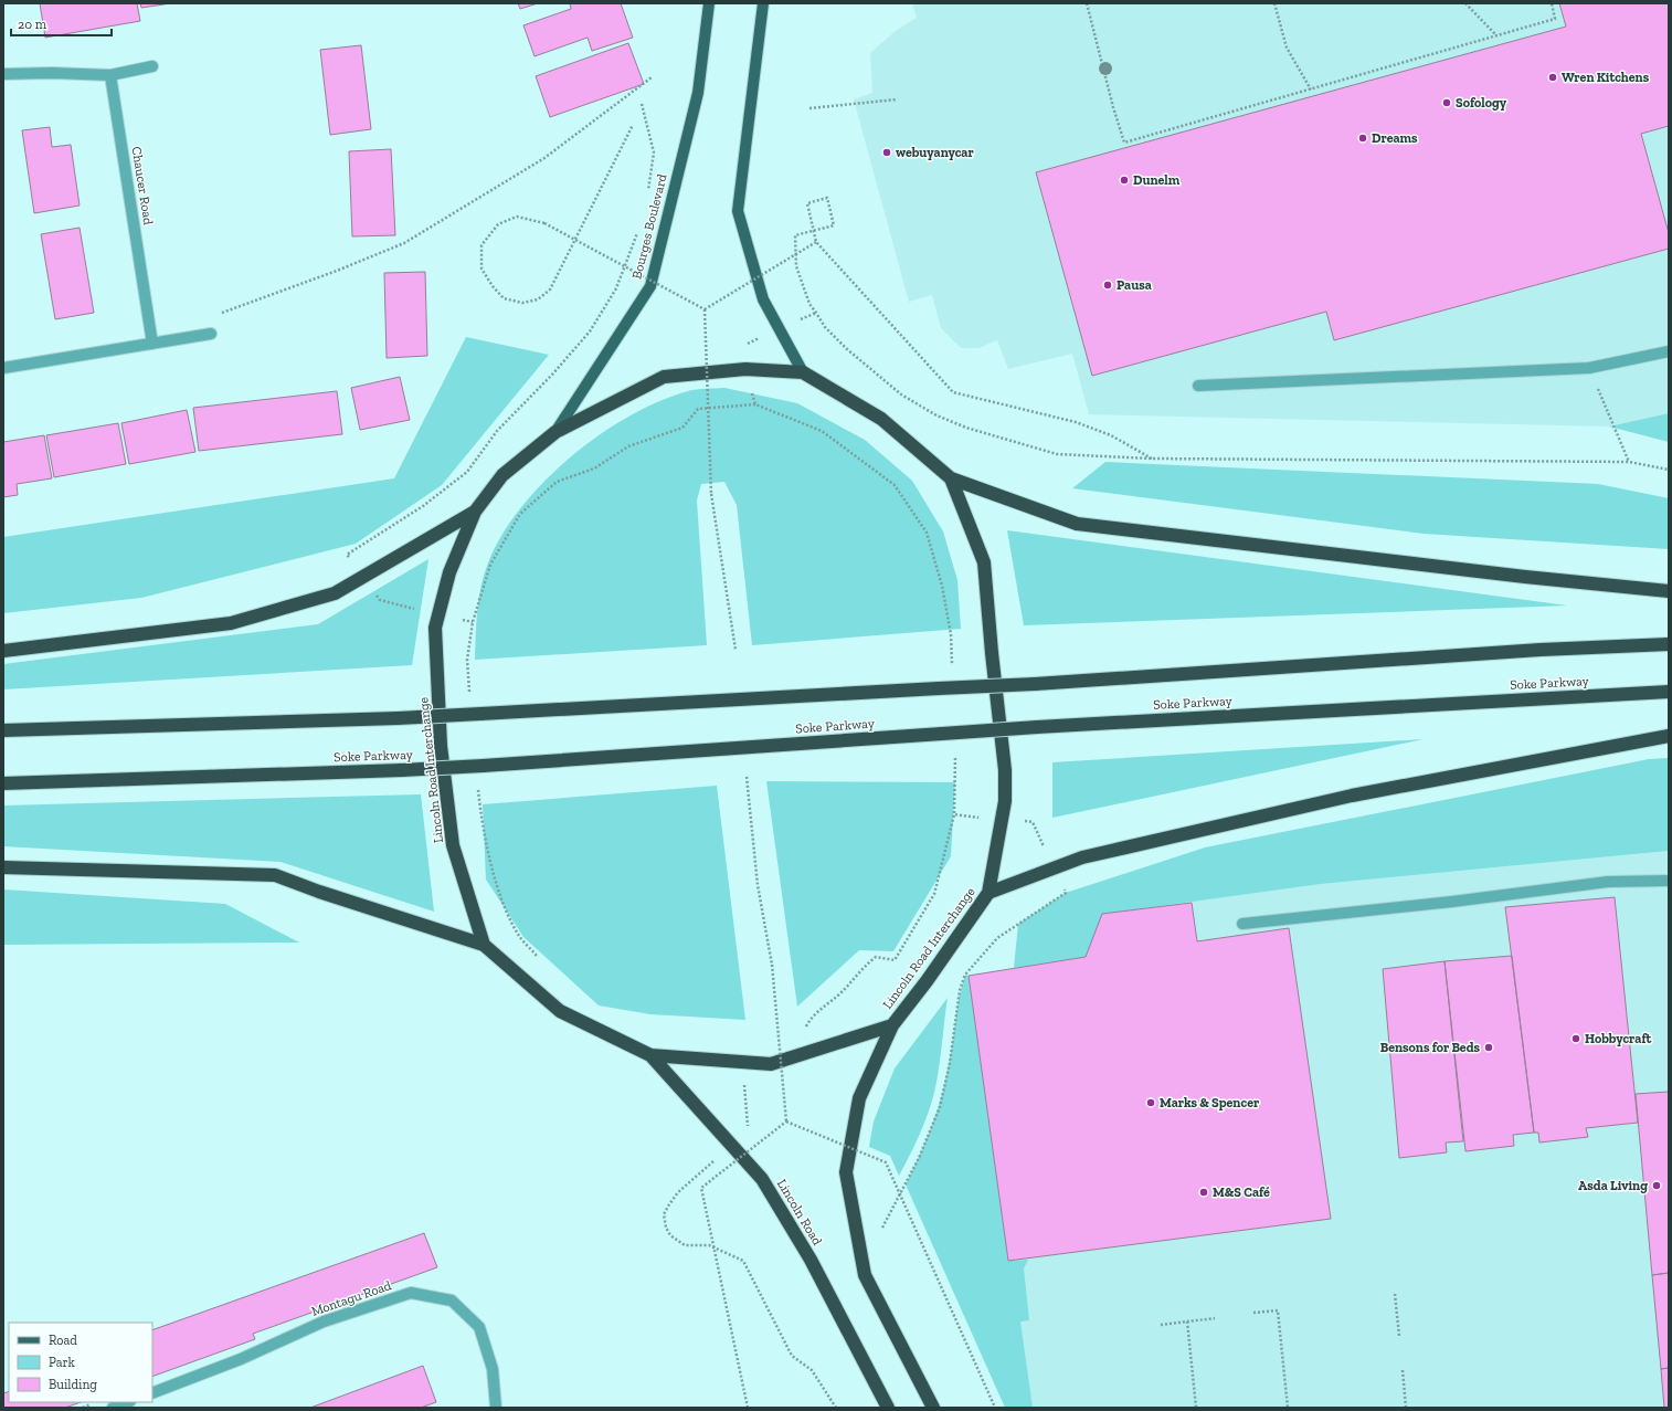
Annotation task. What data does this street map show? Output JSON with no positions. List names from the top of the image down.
{
  "streets": {
    "highway": ["Soke Parkway", "Lincoln Road Interchange", "Lincoln Road"],
    "main road": ["Bourges Boulevard"],
    "street": ["Chaucer Road", "Montagu Road"]
  },
  "crossings": [
    ["Bourges Boulevard", "Lincoln Road Interchange"],
    ["Lincoln Road Interchange", "Lincoln Road"]
  ],
  "places": [
    "Wren Kitchens",
    "Sofology",
    "Dreams",
    "webuyanycar",
    "Dunelm",
    "Pausa",
    "Hobbycraft",
    "Bensons for Beds",
    "Marks & Spencer",
    "Asda Living",
    "M&S Café"
  ],
  "legend": ["Road", "Park", "Building"],
  "scale_bar": "20 m"
}
